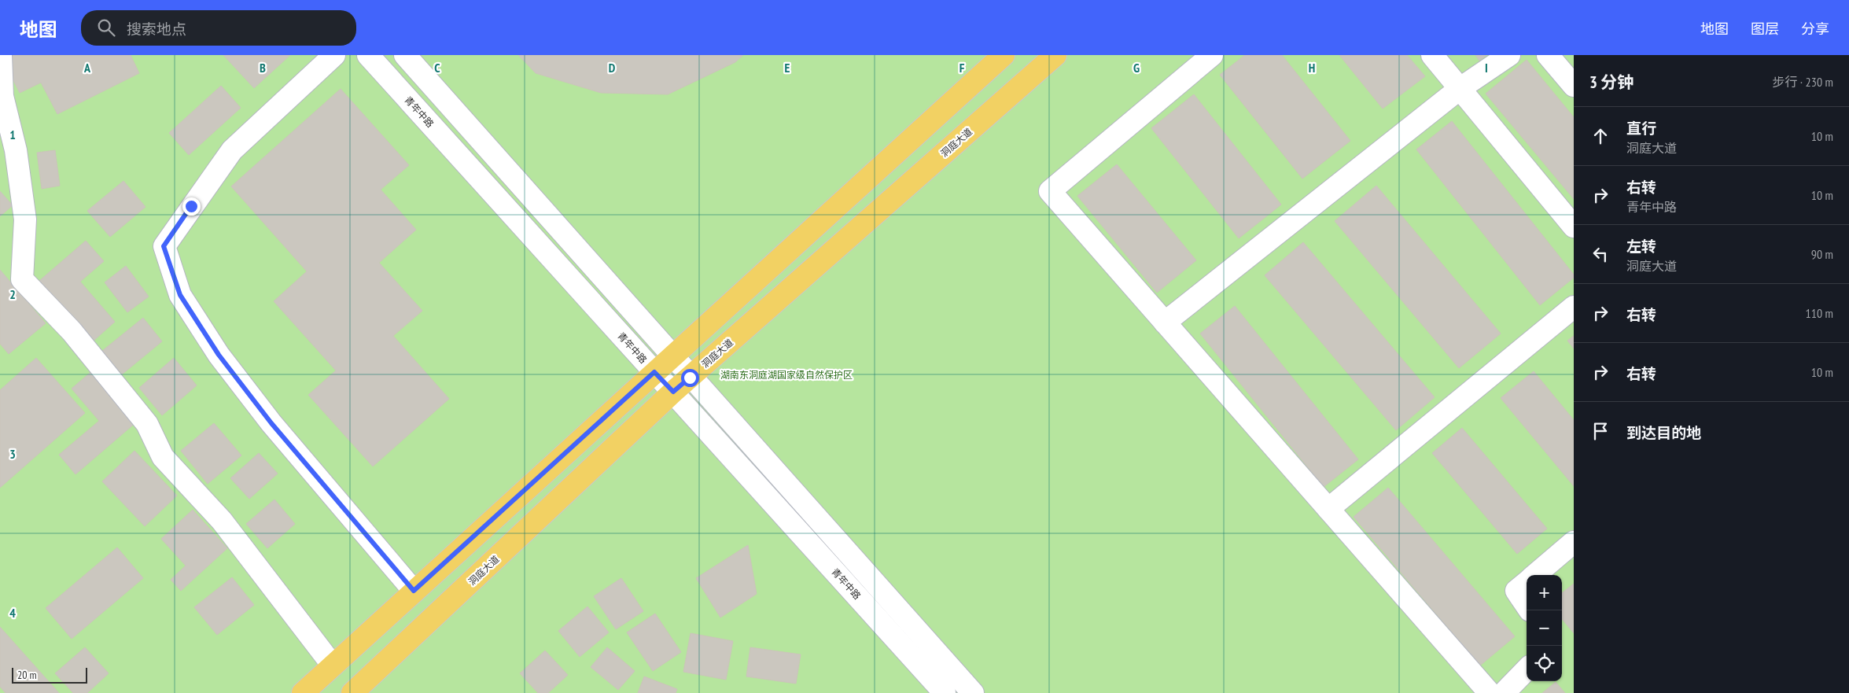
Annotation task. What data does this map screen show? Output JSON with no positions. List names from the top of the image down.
{
  "streets": {
    "main road": ["洞庭大道"],
    "street": ["青年中路"]
  },
  "crossings": [
    ["青年中路", "洞庭大道"]
  ],
  "parks": ["湖南东洞庭湖国家级自然保护区"],
  "scale_bar": "20 m",
  "page": {
    "header": "地图",
    "search": "搜索地点",
    "nav": ["地图", "图层", "分享"],
    "heading": ["3 分钟", "步行 · 230 m"],
    "list": [
      ["直行", "洞庭大道", "10 m"],
      ["右转", "青年中路", "10 m"],
      ["左转", "洞庭大道", "90 m"],
      ["右转", "110 m"],
      ["右转", "10 m"],
      "到达目的地"
    ],
    "map_buttons": ["+", "−"],
    "scale": "20 m"
  },
  "grid": {
    "columns": [
      "A",
      "B",
      "C",
      "D",
      "E",
      "F",
      "G",
      "H",
      "I"
    ],
    "rows": [
      "1",
      "2",
      "3",
      "4"
    ]
  }
}
